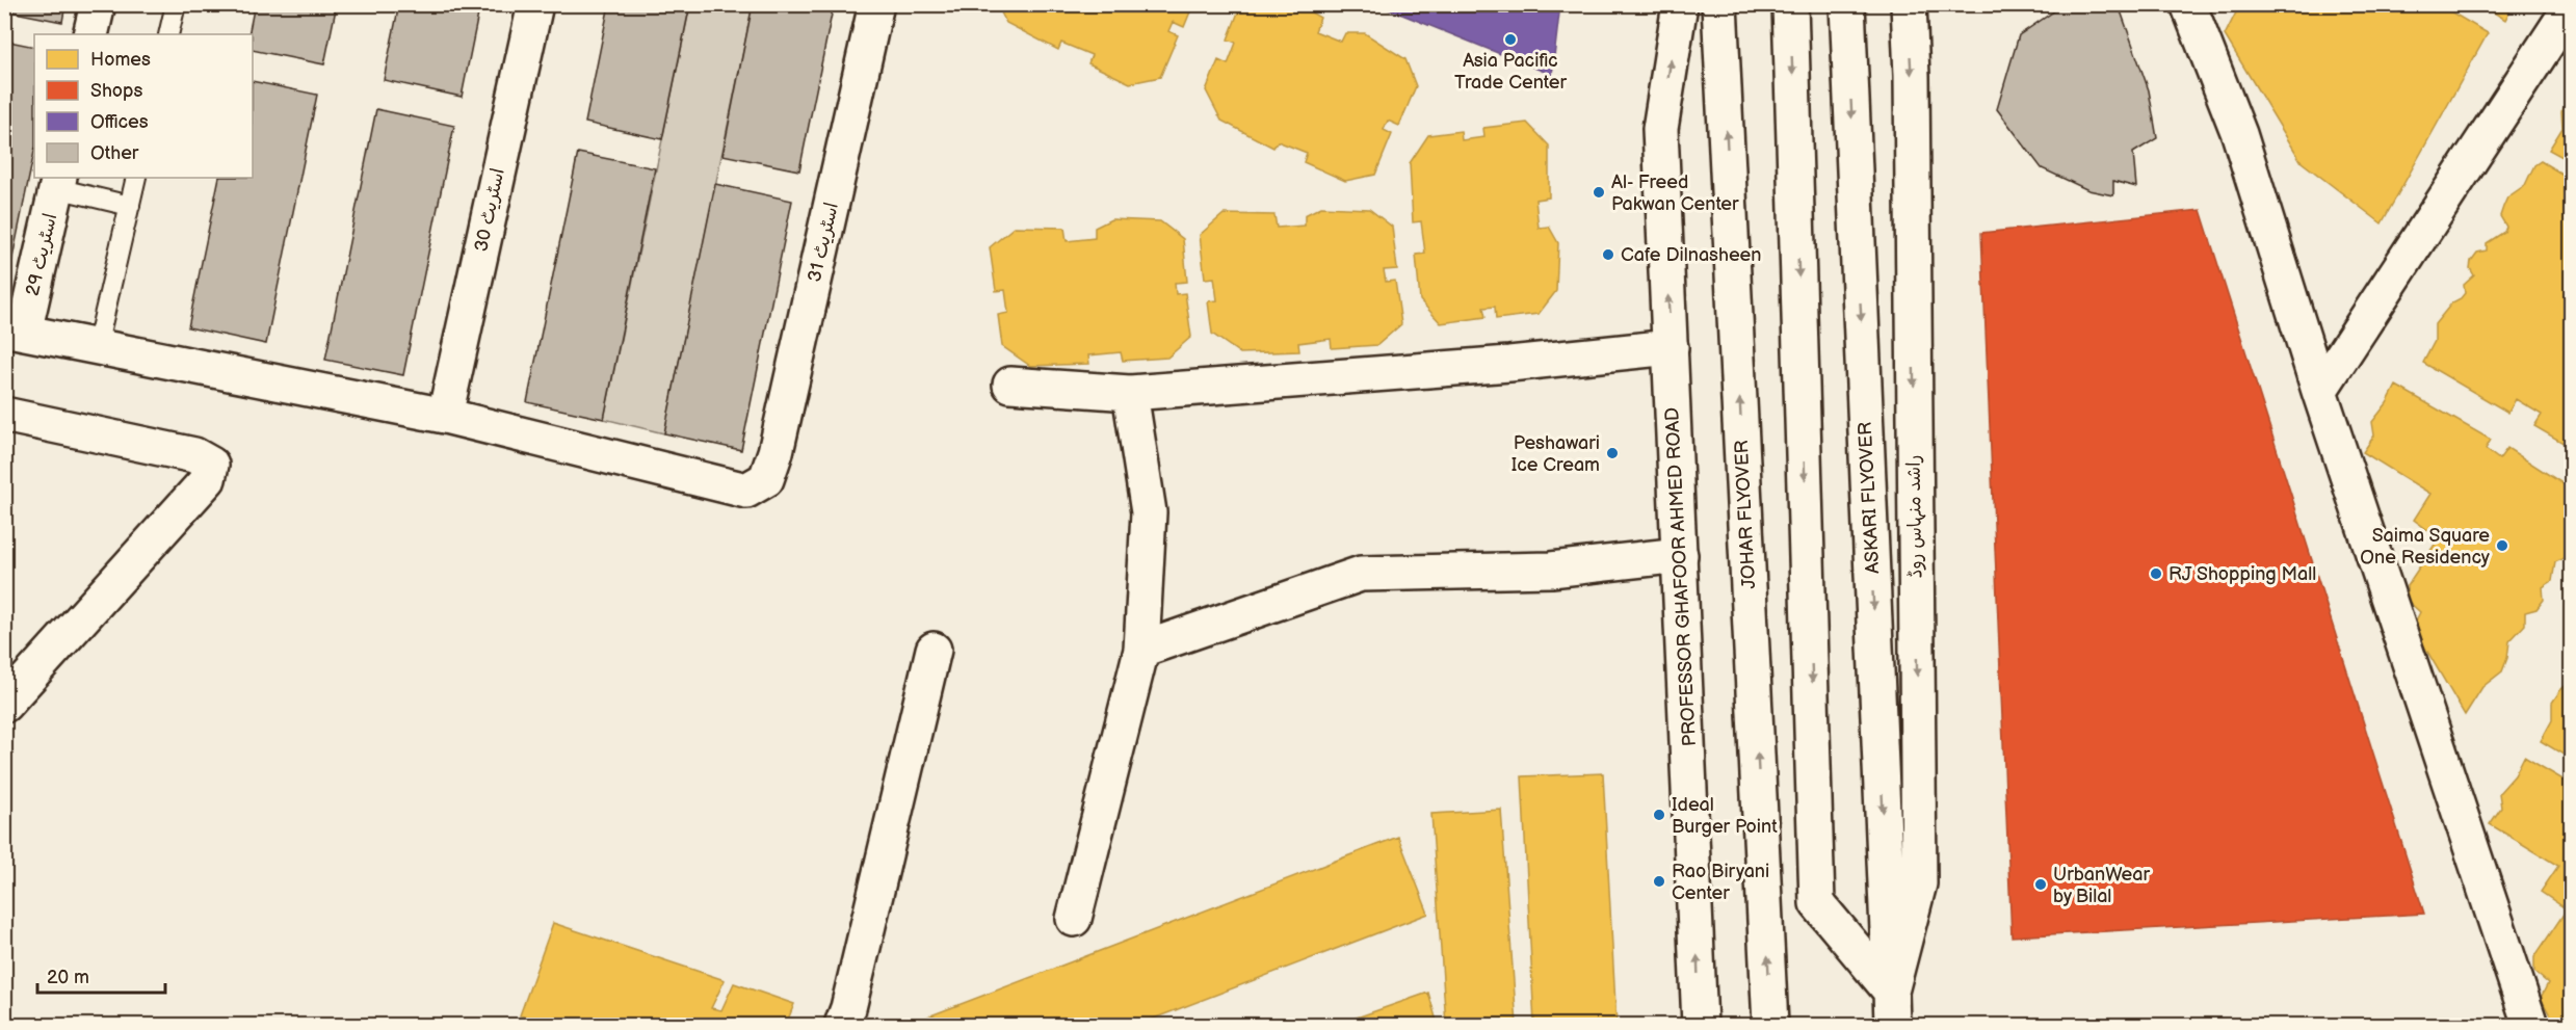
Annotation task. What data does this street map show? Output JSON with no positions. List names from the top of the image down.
{
  "streets": {
    "street": [
      "اسٹریٹ 30",
      "اسٹریٹ 31",
      "اسٹریٹ 29",
      "ASKARI FLYOVER",
      "JOHAR FLYOVER",
      "راشد منہاس روڈ",
      "PROFESSOR GHAFOOR AHMED ROAD"
    ]
  },
  "crossings": [
    ["اسٹریٹ 30", "اسٹریٹ 31"],
    ["ASKARI FLYOVER", "راشد منہاس روڈ"]
  ],
  "places": [
    "Asia Pacific Trade Center",
    "Al- Freed Pakwan Center",
    "Cafe Dilnasheen",
    "Peshawari Ice Cream",
    "Saima Square One Residency",
    "RJ Shopping Mall",
    "Ideal Burger Point",
    "Rao Biryani Center",
    "UrbanWear by Bilal"
  ],
  "legend": [
    "Homes",
    "Shops",
    "Offices",
    "Other"
  ],
  "scale_bar": "20 m"
}
